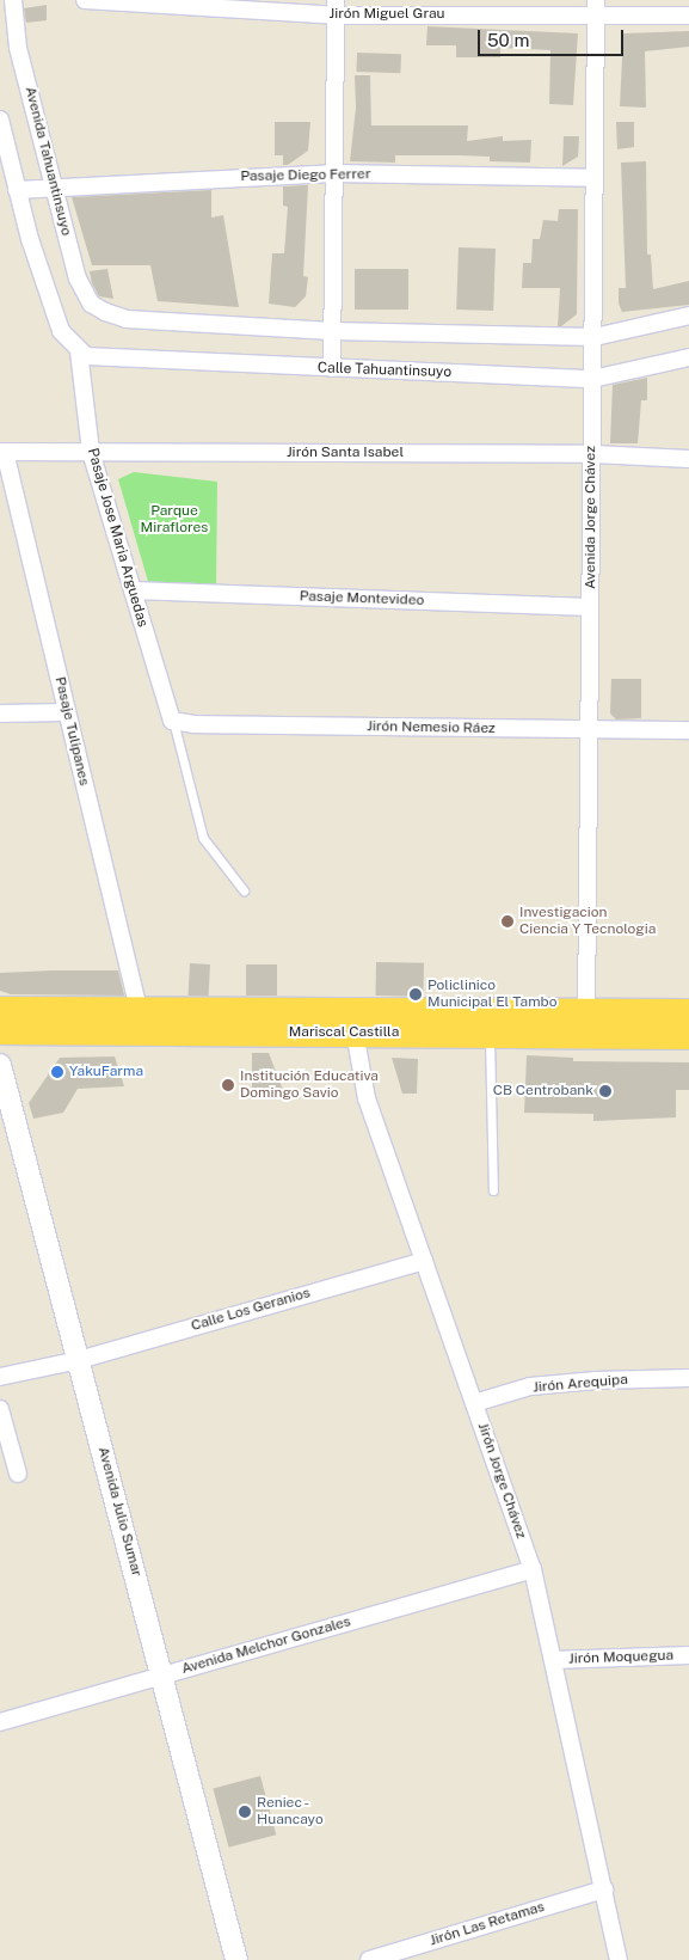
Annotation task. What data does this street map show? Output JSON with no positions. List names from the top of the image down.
{
  "streets": {
    "highway": ["Mariscal Castilla"],
    "street": [
      "Jirón Miguel Grau",
      "Avenida Tahuantinsuyo",
      "Pasaje Diego Ferrer",
      "Calle Tahuantinsuyo",
      "Jirón Santa Isabel",
      "Avenida Jorge Chávez",
      "Pasaje Jose Maria Arguedas",
      "Pasaje Montevideo",
      "Jirón Nemesio Ráez",
      "Pasaje Tulipanes",
      "Calle Los Geranios",
      "Jirón Arequipa",
      "Jirón Jorge Chávez",
      "Avenida Julio Sumar",
      "Avenida Melchor Gonzales",
      "Jirón Moquegua",
      "Jirón Las Retamas"
    ]
  },
  "crossings": [
    ["Jirón Miguel Grau", "Avenida Jorge Chávez"],
    ["Avenida Tahuantinsuyo", "Pasaje Diego Ferrer"],
    ["Pasaje Diego Ferrer", "Avenida Jorge Chávez"],
    ["Calle Tahuantinsuyo", "Avenida Jorge Chávez"],
    ["Calle Tahuantinsuyo", "Pasaje Jose Maria Arguedas"],
    ["Jirón Santa Isabel", "Avenida Jorge Chávez"],
    ["Jirón Santa Isabel", "Pasaje Jose Maria Arguedas"],
    ["Jirón Santa Isabel", "Pasaje Tulipanes"],
    ["Avenida Jorge Chávez", "Pasaje Montevideo"],
    ["Avenida Jorge Chávez", "Jirón Nemesio Ráez"],
    ["Avenida Jorge Chávez", "Mariscal Castilla"],
    ["Pasaje Jose Maria Arguedas", "Pasaje Montevideo"],
    ["Pasaje Jose Maria Arguedas", "Jirón Nemesio Ráez"],
    ["Pasaje Tulipanes", "Mariscal Castilla"],
    ["Mariscal Castilla", "Jirón Jorge Chávez"],
    ["Calle Los Geranios", "Jirón Jorge Chávez"],
    ["Calle Los Geranios", "Avenida Julio Sumar"],
    ["Jirón Arequipa", "Jirón Jorge Chávez"],
    ["Jirón Jorge Chávez", "Avenida Melchor Gonzales"],
    ["Jirón Jorge Chávez", "Jirón Moquegua"],
    ["Jirón Jorge Chávez", "Jirón Las Retamas"],
    ["Avenida Julio Sumar", "Avenida Melchor Gonzales"]
  ],
  "parks": ["Parque Miraflores"],
  "places": [
    "Investigacion Ciencia Y Tecnologia",
    "Policlinico Municipal El Tambo",
    "YakuFarma",
    "Institución Educativa Domingo Savio",
    "CB Centrobank",
    "Reniec - Huancayo"
  ],
  "scale_bar": "50 m"
}
